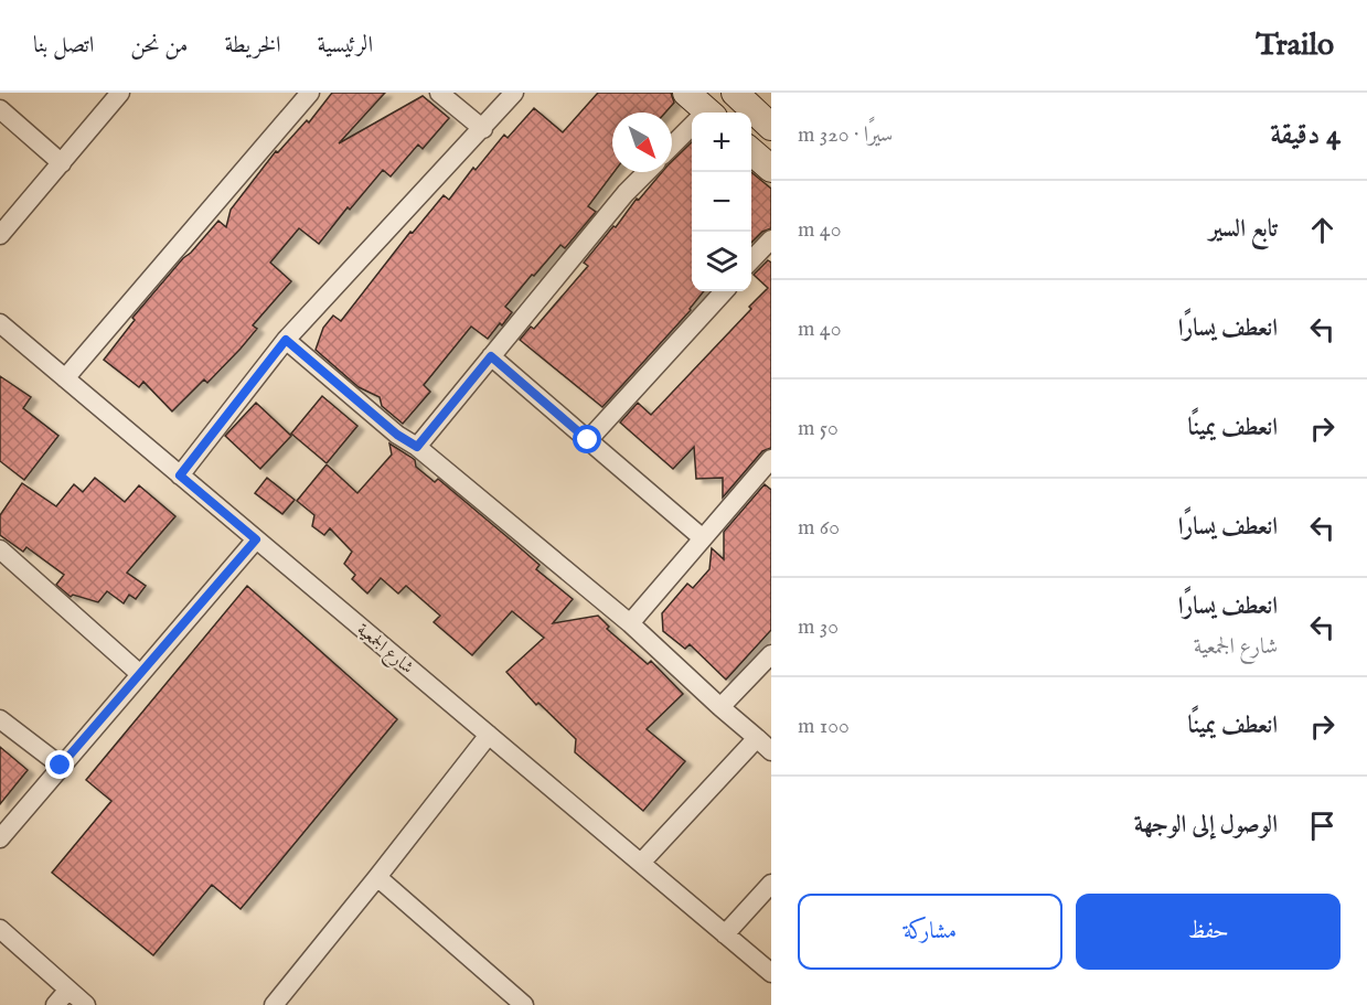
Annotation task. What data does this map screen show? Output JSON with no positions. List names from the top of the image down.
{
  "streets": {
    "street": ["شارع الجمعية"]
  },
  "north": "bottom right",
  "page": {
    "header": "Trailo",
    "nav": [
      "الرئيسية",
      "الخريطة",
      "من نحن",
      "اتصل بنا"
    ],
    "heading": ["4 دقيقة", "سيرًا · 320 m"],
    "map_buttons": ["+", "−"],
    "list": [
      ["تابع السير", "40 m"],
      ["انعطف يسارًا", "40 m"],
      ["انعطف يمينًا", "50 m"],
      ["انعطف يسارًا", "60 m"],
      ["انعطف يسارًا", "شارع الجمعية", "30 m"],
      ["انعطف يمينًا", "100 m"],
      "الوصول إلى الوجهة"
    ],
    "buttons": ["حفظ", "مشاركة"]
  }
}
